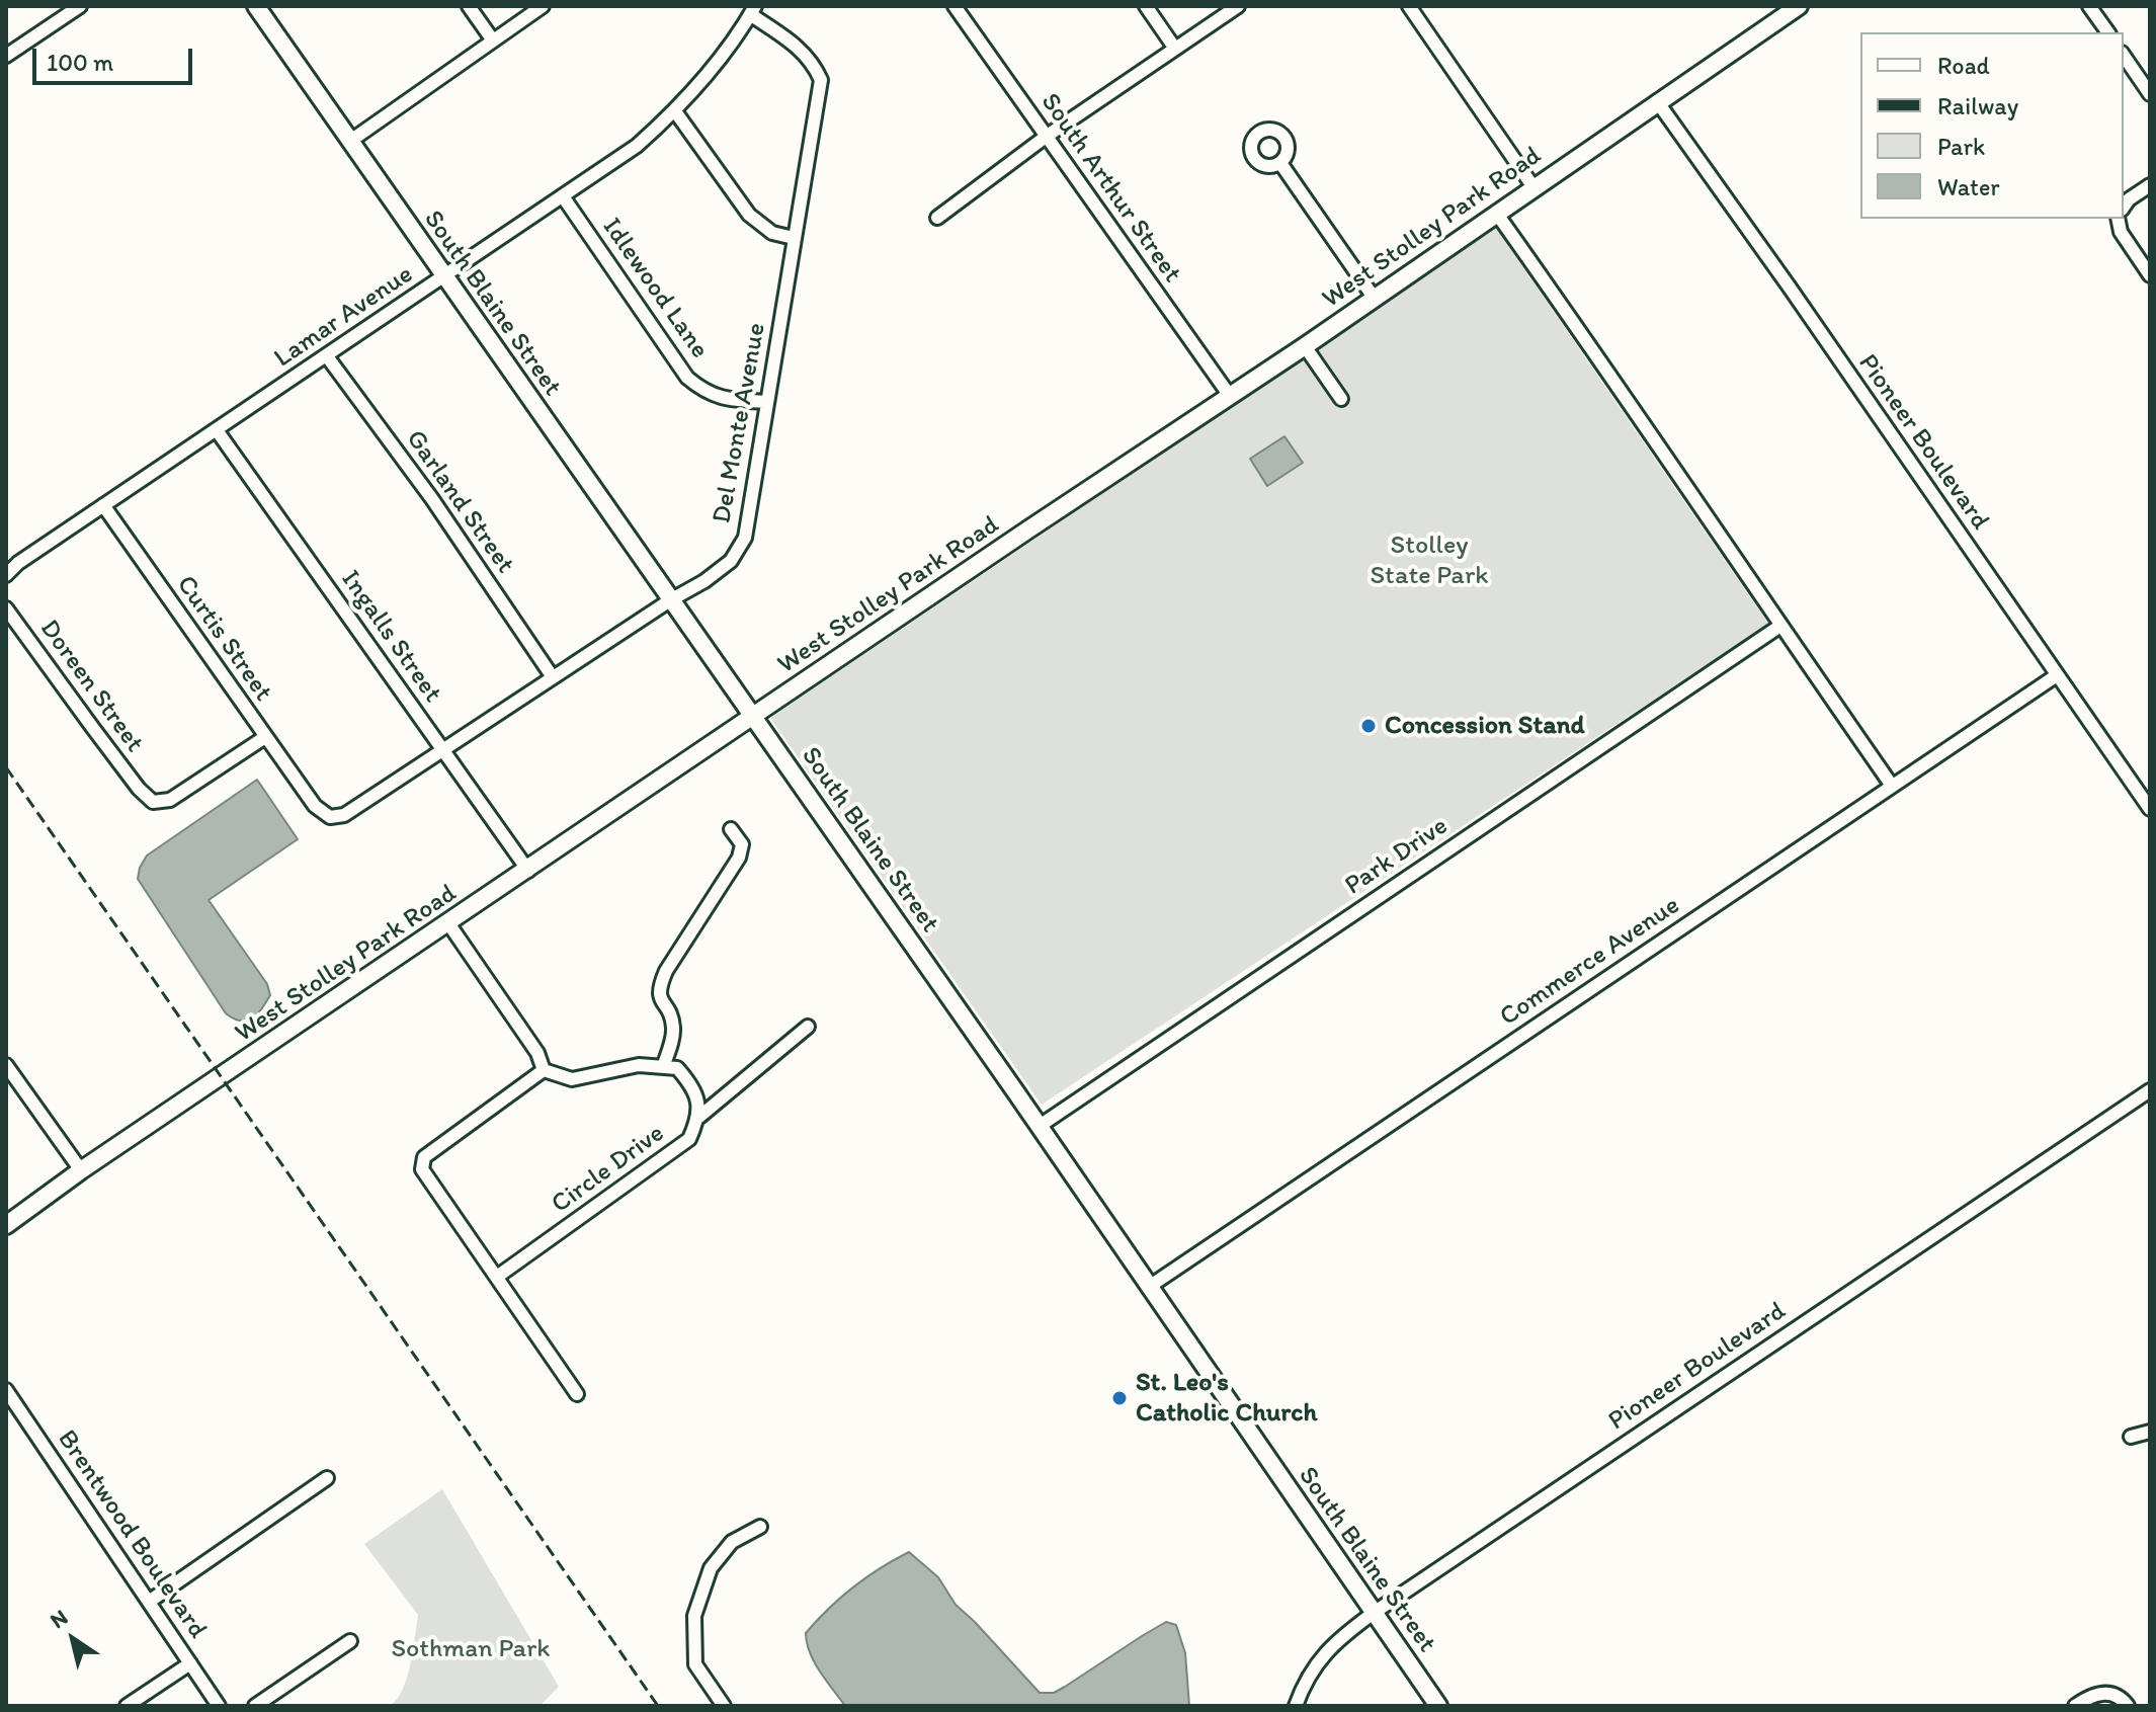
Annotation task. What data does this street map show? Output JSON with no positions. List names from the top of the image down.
{
  "streets": {
    "main road": ["West Stolley Park Road", "South Blaine Street"],
    "street": [
      "South Arthur Street",
      "Idlewood Lane",
      "Lamar Avenue",
      "Del Monte Avenue",
      "Pioneer Boulevard",
      "Garland Street",
      "Ingalls Street",
      "Curtis Street",
      "Doreen Street",
      "Park Drive",
      "Commerce Avenue",
      "Circle Drive",
      "Brentwood Boulevard"
    ]
  },
  "crossings": [
    ["South Arthur Street", "West Stolley Park Road"],
    ["West Stolley Park Road", "South Blaine Street"],
    ["West Stolley Park Road", "Pioneer Boulevard"],
    ["West Stolley Park Road", "Ingalls Street"],
    ["Idlewood Lane", "Lamar Avenue"],
    ["Idlewood Lane", "Del Monte Avenue"],
    ["South Blaine Street", "Lamar Avenue"],
    ["South Blaine Street", "Del Monte Avenue"],
    ["South Blaine Street", "Pioneer Boulevard"],
    ["South Blaine Street", "Park Drive"],
    ["South Blaine Street", "Commerce Avenue"],
    ["Lamar Avenue", "Del Monte Avenue"],
    ["Lamar Avenue", "Garland Street"],
    ["Lamar Avenue", "Ingalls Street"],
    ["Lamar Avenue", "Curtis Street"],
    ["Del Monte Avenue", "Garland Street"],
    ["Del Monte Avenue", "Ingalls Street"],
    ["Del Monte Avenue", "Curtis Street"],
    ["Pioneer Boulevard", "Commerce Avenue"],
    ["Curtis Street", "Doreen Street"]
  ],
  "parks": ["Stolley State Park", "Sothman Park"],
  "places": ["Concession Stand", "St. Leo's Catholic Church"],
  "legend": [
    "Road",
    "Railway",
    "Park",
    "Water"
  ],
  "scale_bar": "100 m",
  "north": "top left"
}
